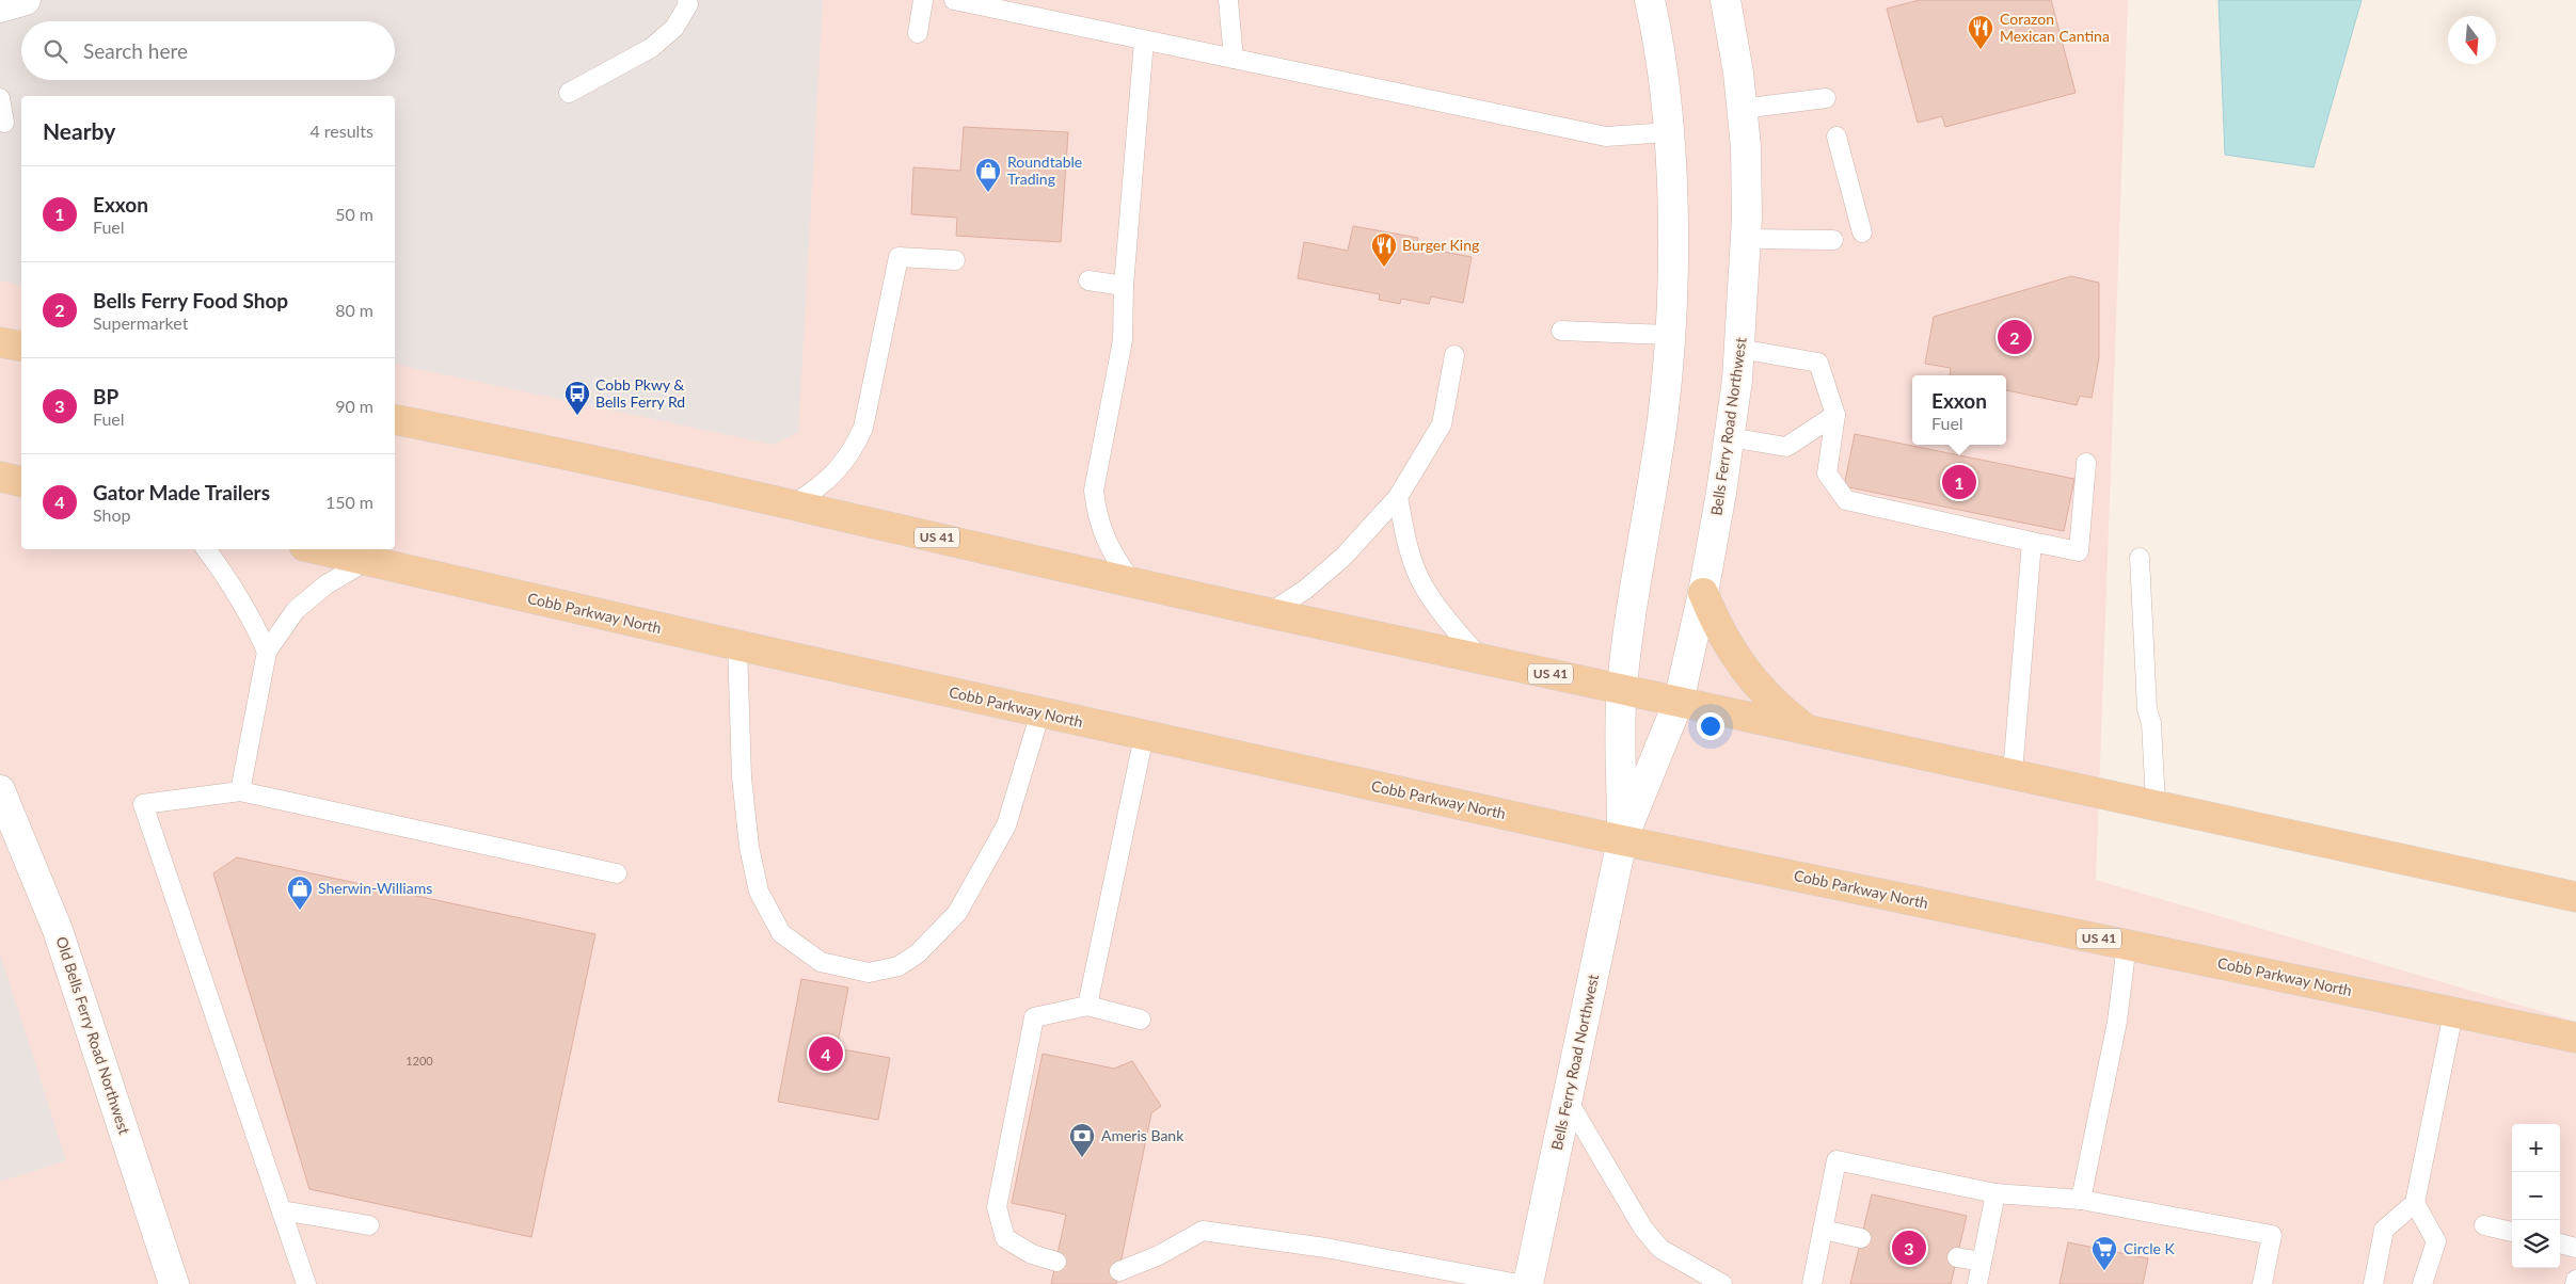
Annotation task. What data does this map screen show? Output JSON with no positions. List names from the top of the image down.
{
  "streets": {
    "main road": [
      "Bells Ferry Road Northwest",
      "US 41",
      "Cobb Parkway North",
      "Old Bells Ferry Road Northwest"
    ]
  },
  "crossings": [
    ["Bells Ferry Road Northwest", "US 41"],
    ["Bells Ferry Road Northwest", "Cobb Parkway North"]
  ],
  "places": {
    "restaurant": ["Corazon Mexican Cantina", "Burger King"],
    "shop": ["Roundtable Trading", "Sherwin-Williams"],
    "bus stop": ["Cobb Pkwy & Bells Ferry Rd"],
    "bank": ["Ameris Bank"],
    "supermarket": ["Circle K"]
  },
  "house_numbers": ["1200"],
  "north": "bottom",
  "page": {
    "search": "Search here",
    "heading": ["Nearby", "4 results"],
    "list": [
      {
        "mark": "1",
        "name": "Exxon",
        "note": "Fuel",
        "value": "50 m"
      },
      {
        "mark": "2",
        "name": "Bells Ferry Food Shop",
        "note": "Supermarket",
        "value": "80 m"
      },
      {
        "mark": "3",
        "name": "BP",
        "note": "Fuel",
        "value": "90 m"
      },
      {
        "mark": "4",
        "name": "Gator Made Trailers",
        "note": "Shop",
        "value": "150 m"
      }
    ],
    "pins": [
      "2",
      "1",
      "4",
      "3"
    ],
    "popup": ["Exxon", "Fuel"],
    "map_buttons": ["+", "−"]
  }
}
